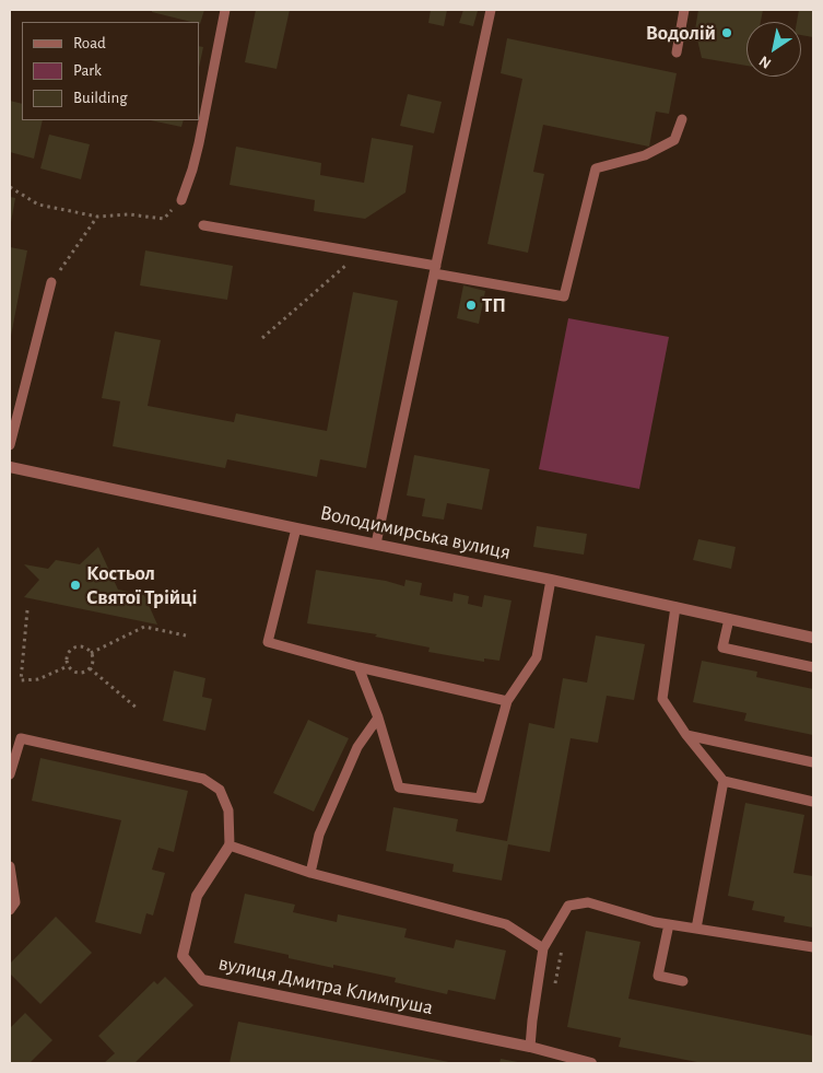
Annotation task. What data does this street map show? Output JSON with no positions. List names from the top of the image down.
{
  "streets": {
    "street": ["Володимирська вулиця", "вулиця Дмитра Климпуша"]
  },
  "places": ["Водолій", "ТП", "Костьол Святої Трійці"],
  "legend": ["Road", "Park", "Building"],
  "north": "bottom left"
}
